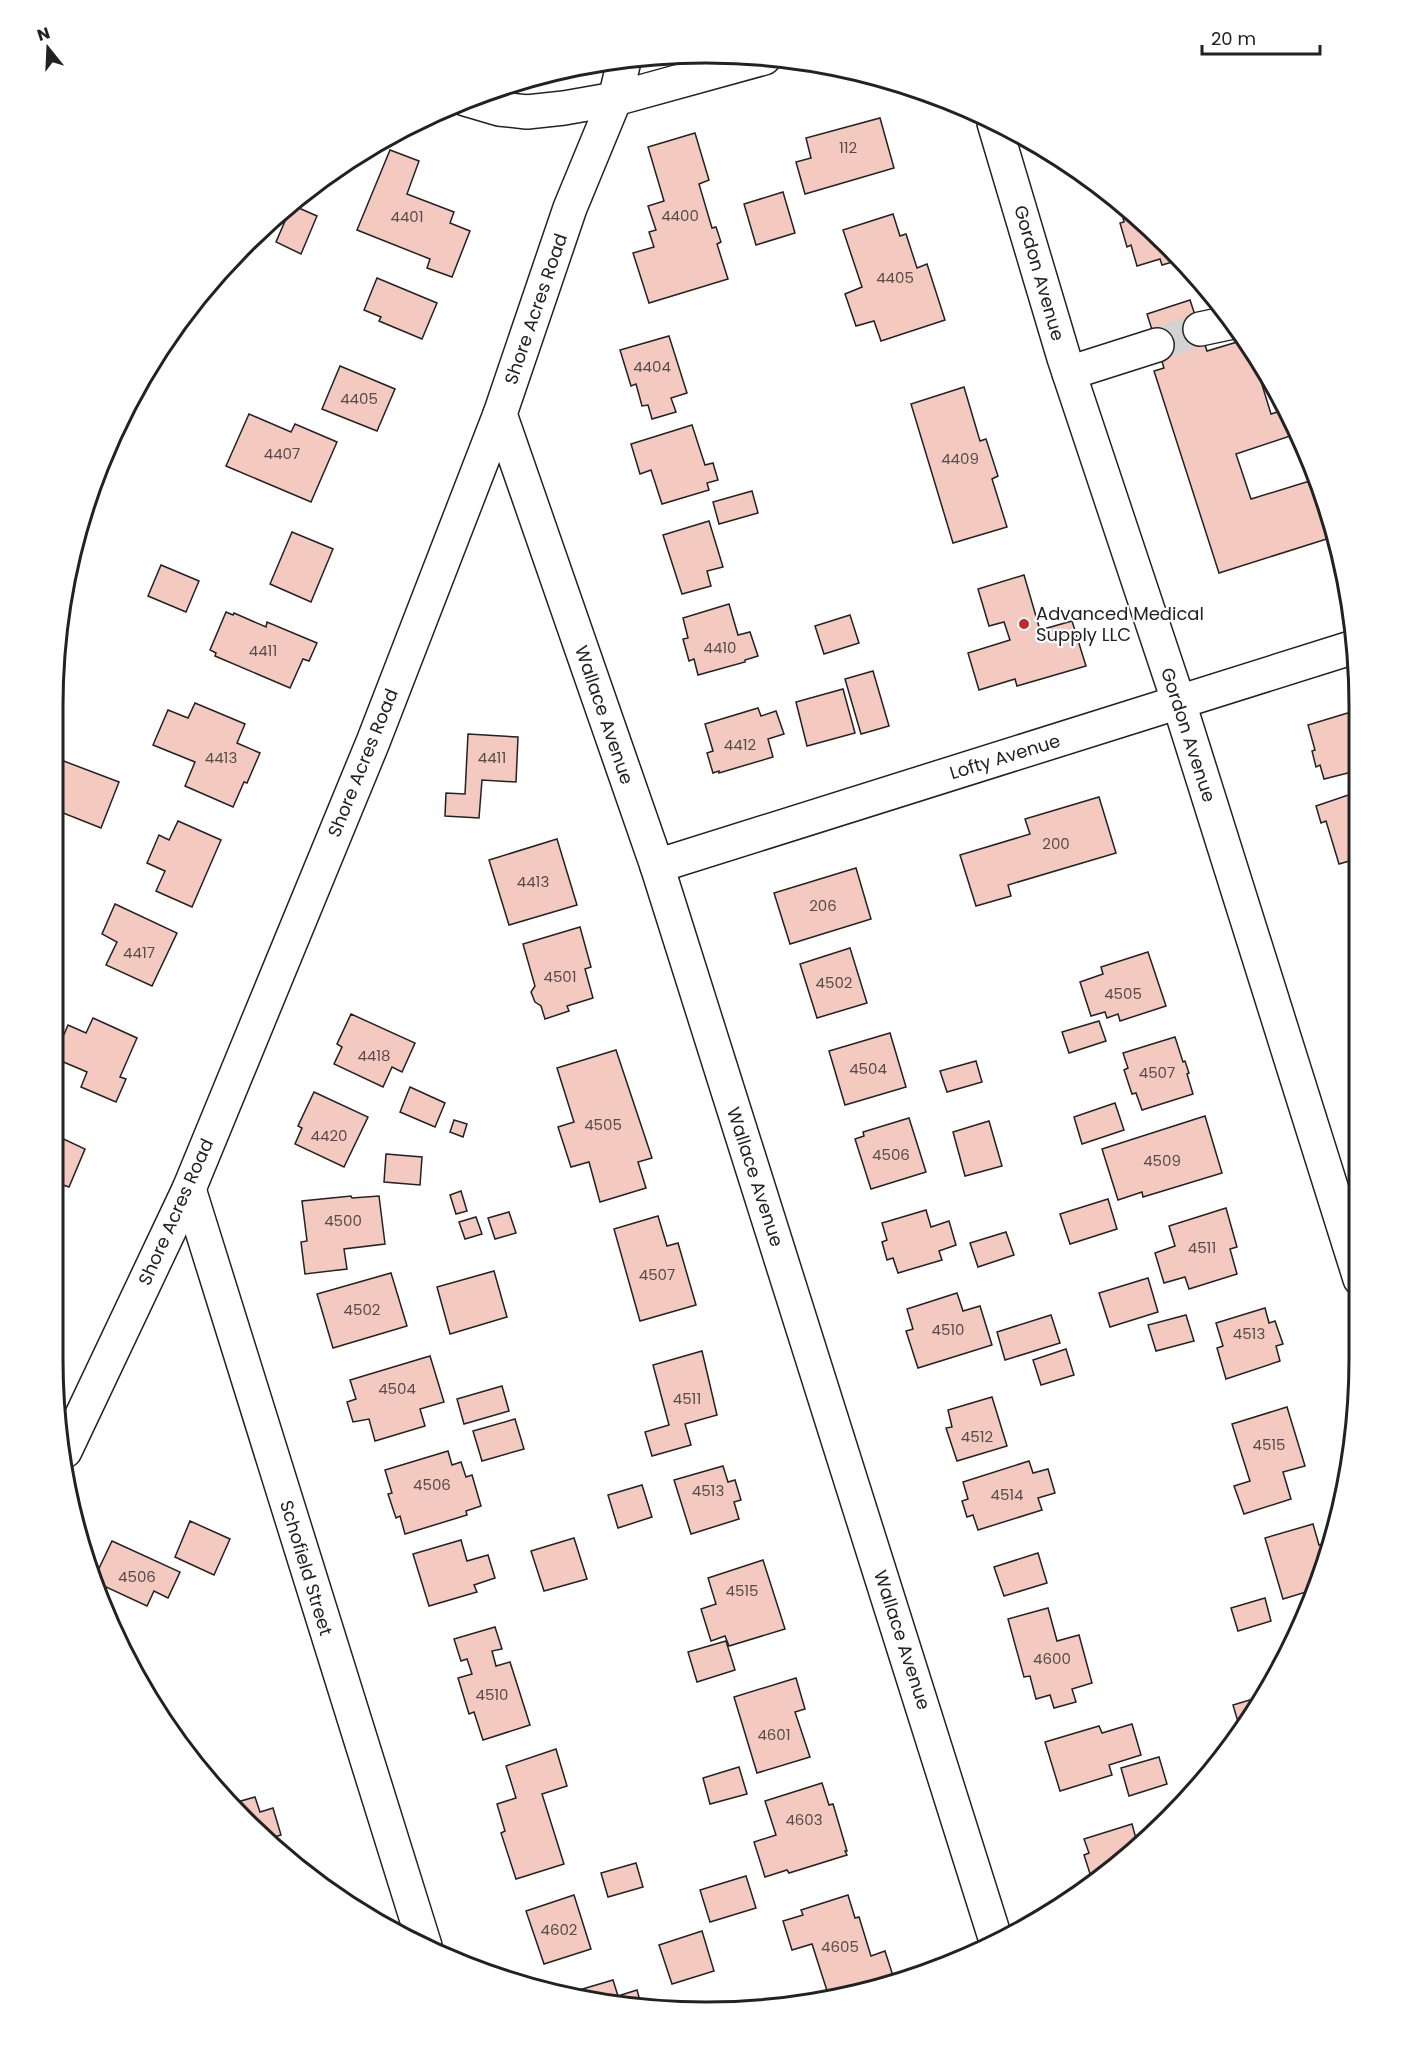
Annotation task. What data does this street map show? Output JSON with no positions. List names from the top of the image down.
{
  "streets": {
    "street": [
      "Gordon Avenue",
      "Shore Acres Road",
      "Wallace Avenue",
      "Lofty Avenue",
      "Schofield Street"
    ]
  },
  "crossings": [
    ["Gordon Avenue", "Lofty Avenue"],
    ["Shore Acres Road", "Wallace Avenue"],
    ["Shore Acres Road", "Schofield Street"],
    ["Wallace Avenue", "Lofty Avenue"]
  ],
  "places": ["Advanced Medical Supply LLC"],
  "house_numbers": [
    "112",
    "4400",
    "4401",
    "4405",
    "4404",
    "4405",
    "4407",
    "4409",
    "4410",
    "4411",
    "4412",
    "4413",
    "4411",
    "200",
    "4413",
    "206",
    "4417",
    "4501",
    "4502",
    "4505",
    "4418",
    "4504",
    "4507",
    "4505",
    "4420",
    "4506",
    "4509",
    "4500",
    "4511",
    "4507",
    "4502",
    "4510",
    "4513",
    "4504",
    "4511",
    "4512",
    "4515",
    "4506",
    "4513",
    "4514",
    "4506",
    "4515",
    "4600",
    "4510",
    "4601",
    "4603",
    "4602",
    "4605"
  ],
  "scale_bar": "20 m",
  "north": "top"
}
